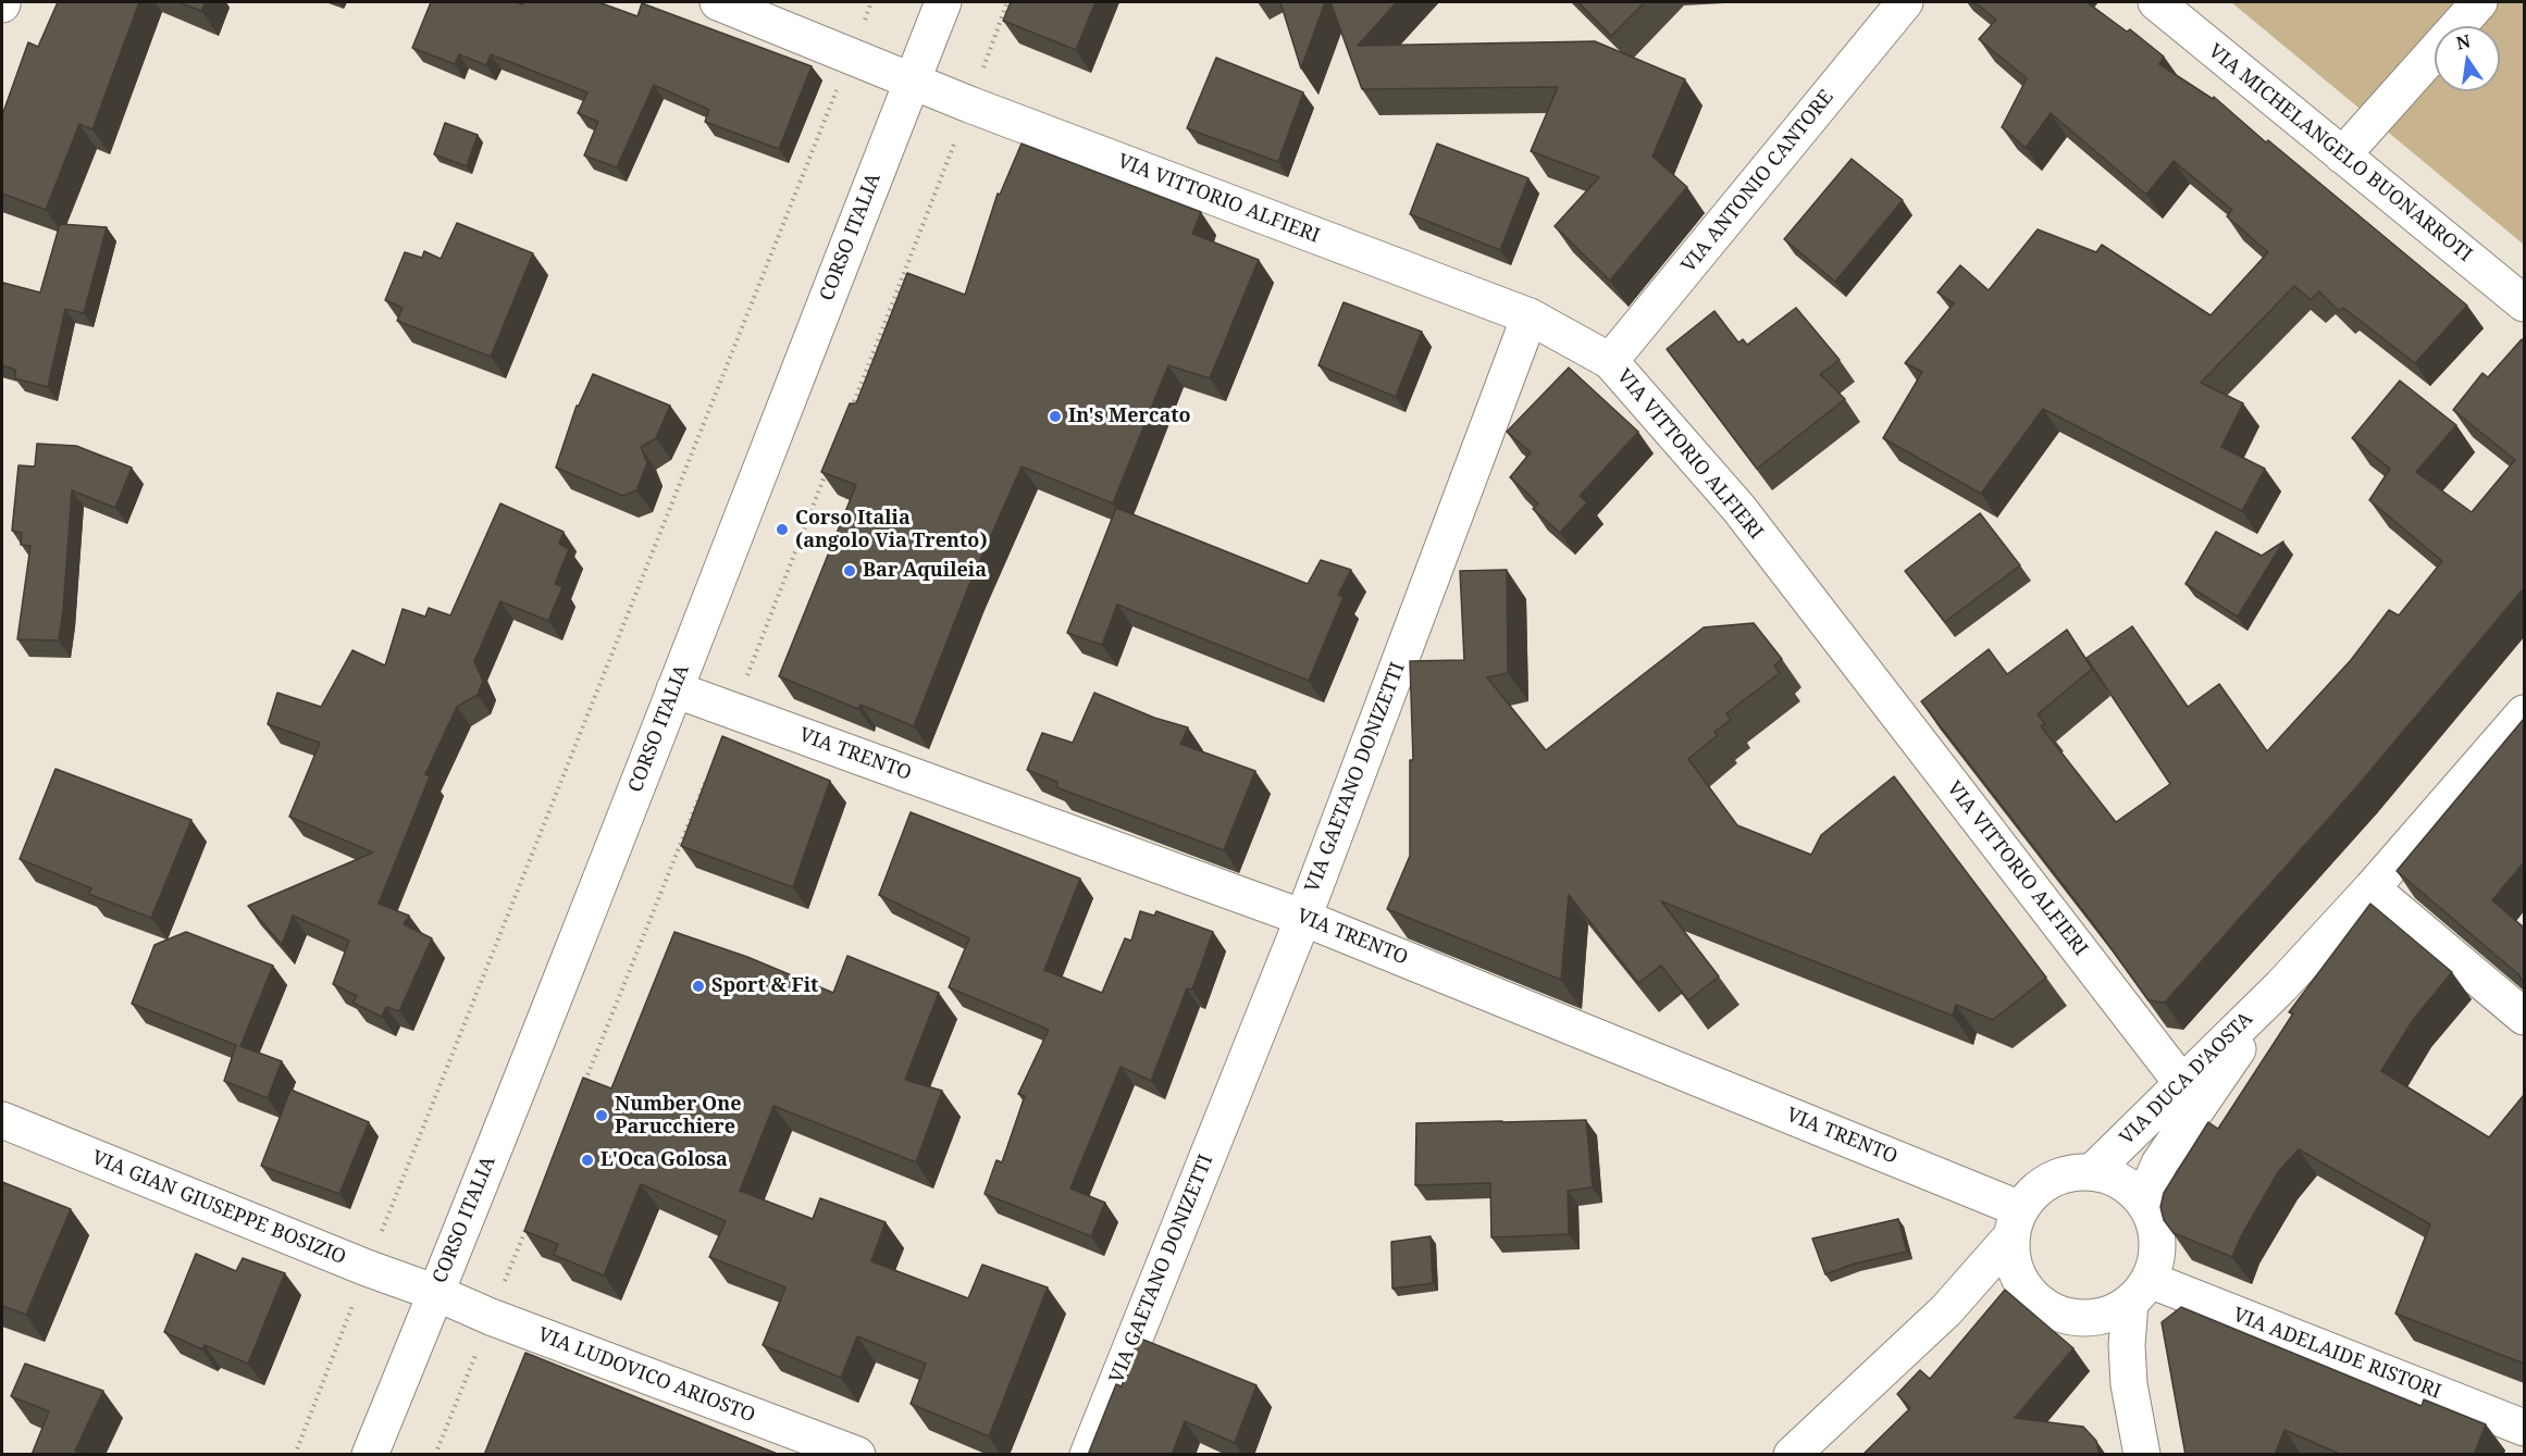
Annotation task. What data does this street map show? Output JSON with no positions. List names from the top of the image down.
{
  "streets": {
    "street": [
      "VIA MICHELANGELO BUONARROTI",
      "VIA ANTONIO CANTORE",
      "VIA VITTORIO ALFIERI",
      "CORSO ITALIA",
      "VIA TRENTO",
      "VIA GAETANO DONIZETTI",
      "VIA DUCA D'AOSTA",
      "VIA GIAN GIUSEPPE BOSIZIO",
      "VIA ADELAIDE RISTORI",
      "VIA LUDOVICO ARIOSTO"
    ]
  },
  "crossings": [
    ["VIA ANTONIO CANTORE", "VIA VITTORIO ALFIERI"],
    ["VIA VITTORIO ALFIERI", "CORSO ITALIA"],
    ["VIA VITTORIO ALFIERI", "VIA GAETANO DONIZETTI"],
    ["VIA VITTORIO ALFIERI", "VIA DUCA D'AOSTA"],
    ["CORSO ITALIA", "VIA TRENTO"],
    ["CORSO ITALIA", "VIA GIAN GIUSEPPE BOSIZIO"],
    ["CORSO ITALIA", "VIA LUDOVICO ARIOSTO"],
    ["VIA TRENTO", "VIA GAETANO DONIZETTI"],
    ["VIA TRENTO", "VIA DUCA D'AOSTA"],
    ["VIA TRENTO", "VIA ADELAIDE RISTORI"],
    ["VIA DUCA D'AOSTA", "VIA ADELAIDE RISTORI"],
    ["VIA GIAN GIUSEPPE BOSIZIO", "VIA LUDOVICO ARIOSTO"]
  ],
  "places": [
    "In's Mercato",
    "Corso Italia (angolo Via Trento)",
    "Bar Aquileia",
    "Sport & Fit",
    "Number One Parucchiere",
    "L'Oca Golosa"
  ],
  "north": "top"
}
